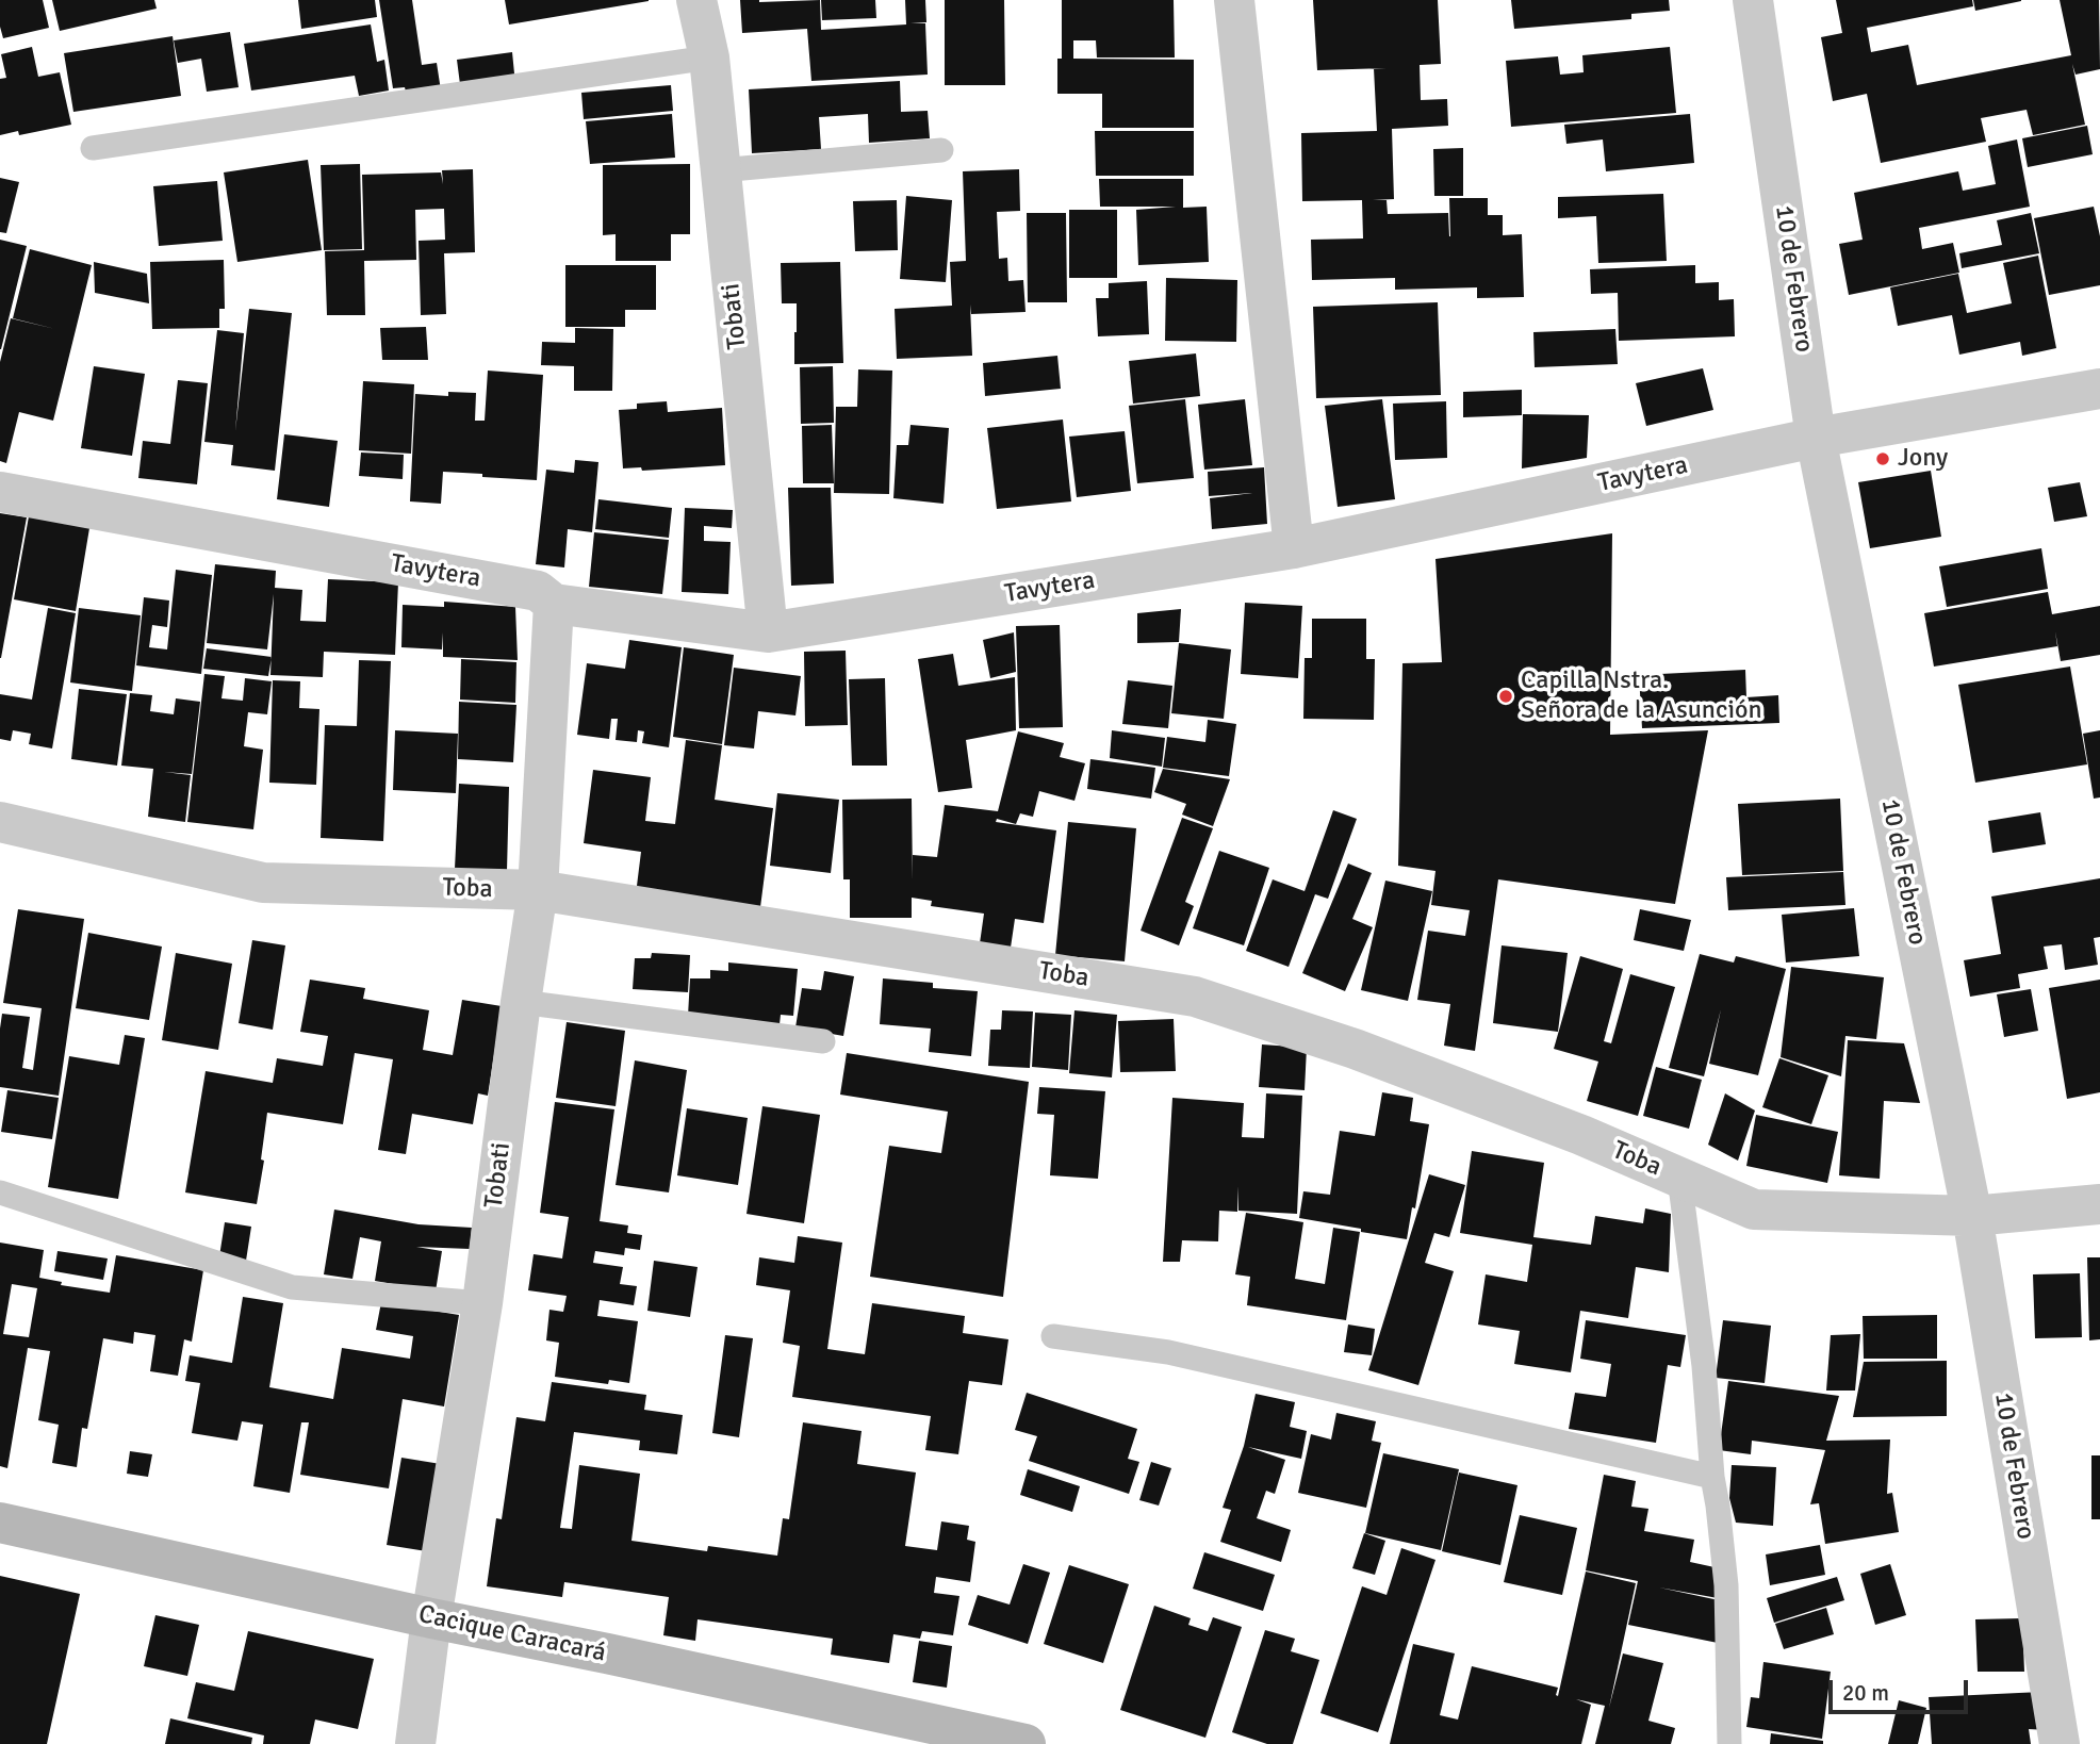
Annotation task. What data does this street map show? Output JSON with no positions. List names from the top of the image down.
{
  "streets": {
    "street": [
      "10 de Febrero",
      "Tobati",
      "Tavytera",
      "Toba",
      "Cacique Caracará"
    ]
  },
  "crossings": [
    ["10 de Febrero", "Tavytera"],
    ["10 de Febrero", "Toba"],
    ["Tobati", "Tavytera"],
    ["Tobati", "Toba"],
    ["Tobati", "Cacique Caracará"]
  ],
  "places": ["Jony", "Capilla Nstra. Señora de la Asunción"],
  "scale_bar": "20 m"
}
